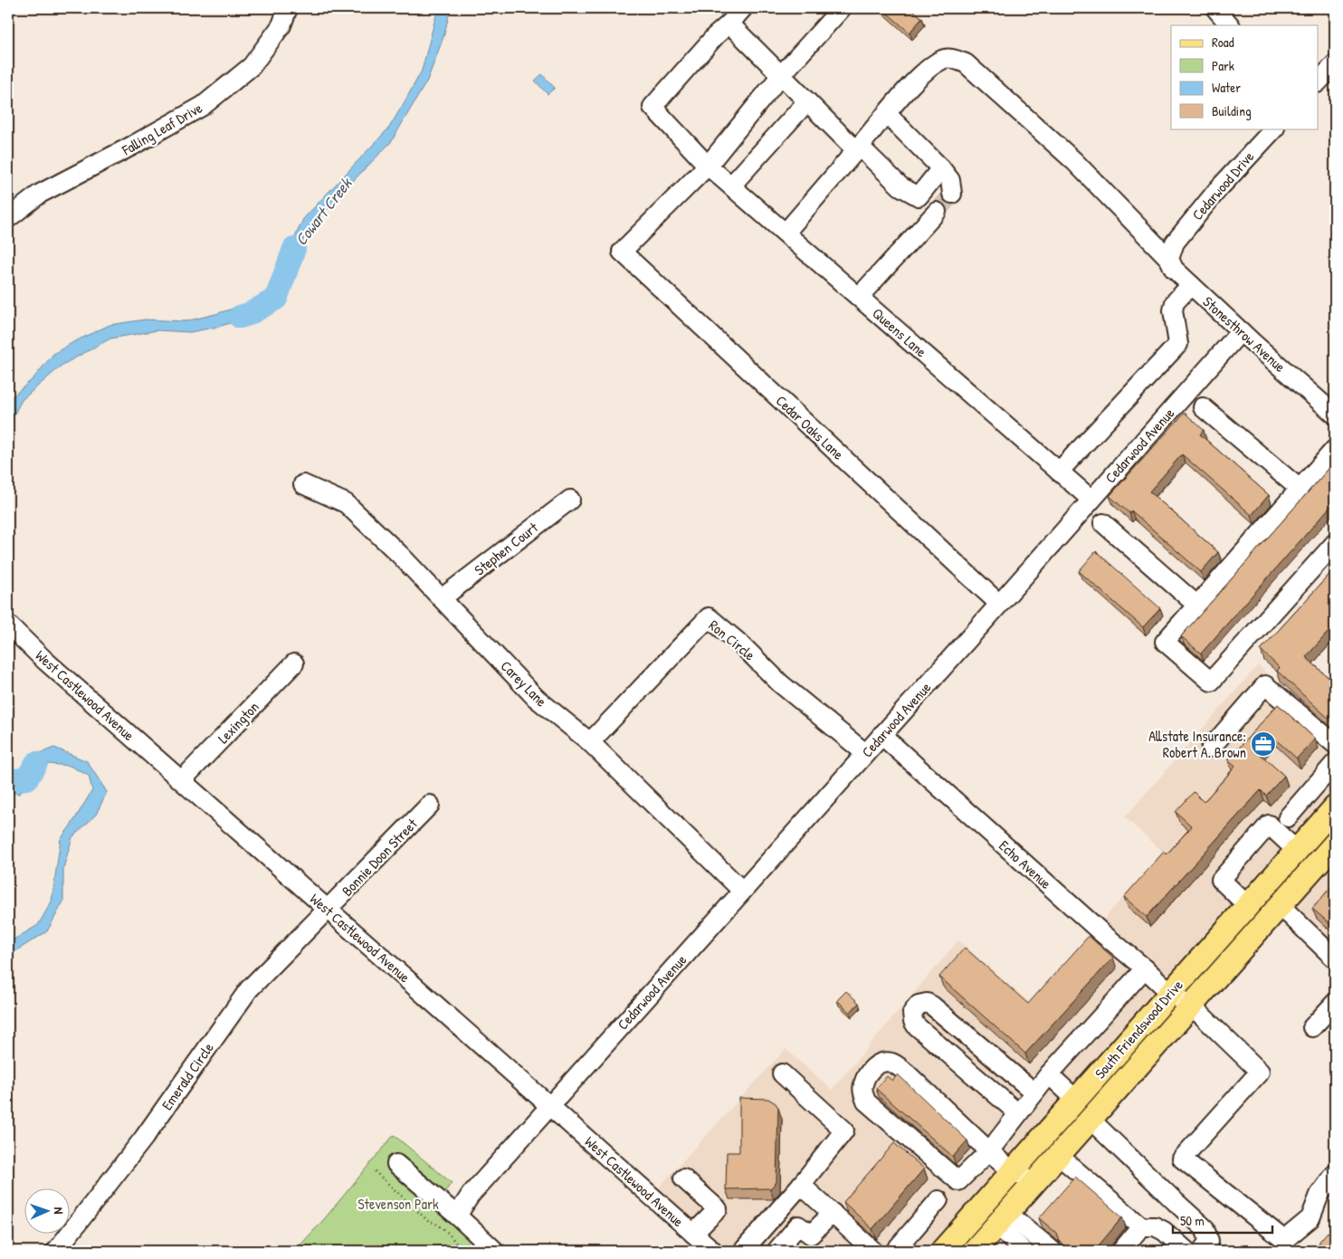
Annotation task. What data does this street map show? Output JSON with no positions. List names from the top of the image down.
{
  "streets": {
    "main road": ["South Friendswood Drive"],
    "street": [
      "Falling Leaf Drive",
      "Cedarwood Drive",
      "Queens Lane",
      "Stonesthrow Avenue",
      "Cedar Oaks Lane",
      "Cedarwood Avenue",
      "Stephen Court",
      "Ron Circle",
      "Carey Lane",
      "West Castlewood Avenue",
      "Lexington",
      "Bonnie Doon Street",
      "Echo Avenue",
      "Emerald Circle"
    ]
  },
  "crossings": [
    ["Cedarwood Drive", "Stonesthrow Avenue"],
    ["Queens Lane", "Stonesthrow Avenue"],
    ["Queens Lane", "Cedar Oaks Lane"],
    ["Queens Lane", "Cedarwood Avenue"],
    ["Stonesthrow Avenue", "Cedarwood Avenue"],
    ["Cedar Oaks Lane", "Cedarwood Avenue"],
    ["Cedarwood Avenue", "Ron Circle"],
    ["Cedarwood Avenue", "Carey Lane"],
    ["Cedarwood Avenue", "West Castlewood Avenue"],
    ["Cedarwood Avenue", "Echo Avenue"],
    ["Stephen Court", "Carey Lane"],
    ["Ron Circle", "Carey Lane"],
    ["West Castlewood Avenue", "Lexington"],
    ["West Castlewood Avenue", "Bonnie Doon Street"],
    ["West Castlewood Avenue", "Emerald Circle"],
    ["Bonnie Doon Street", "Emerald Circle"],
    ["Echo Avenue", "South Friendswood Drive"]
  ],
  "water": ["Cowart Creek"],
  "parks": ["Stevenson Park"],
  "places": {
    "office": ["Allstate Insurance: Robert A. Brown"]
  },
  "legend": [
    "Road",
    "Park",
    "Water",
    "Building"
  ],
  "scale_bar": "50 m",
  "north": "right"
}
